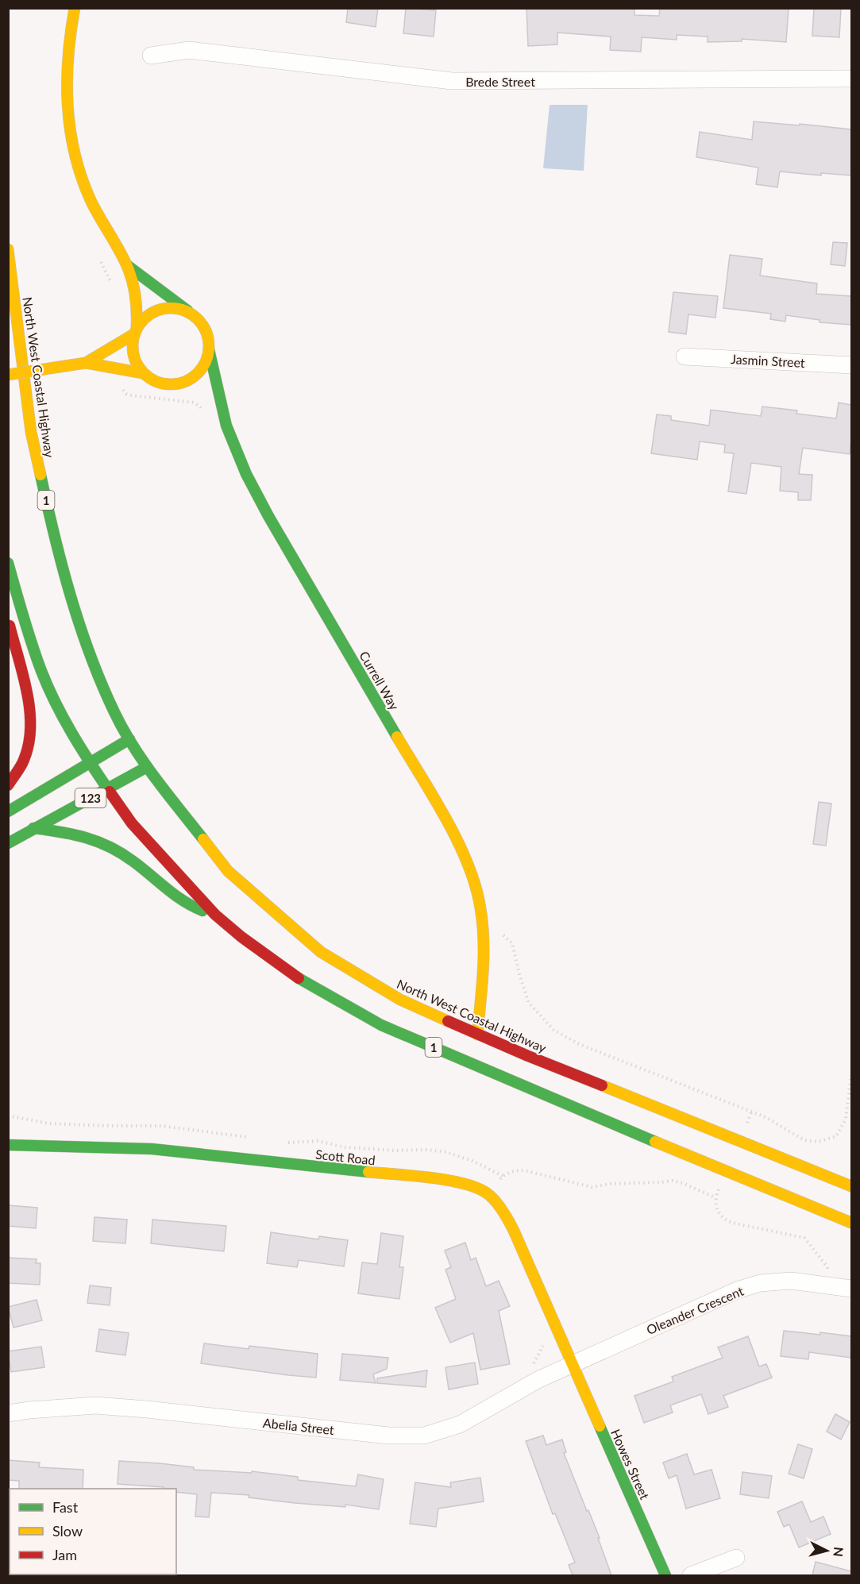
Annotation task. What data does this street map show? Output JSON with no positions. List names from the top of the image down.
{
  "streets": {
    "main road": [
      "North West Coastal Highway",
      "1",
      "Currell Way",
      "123",
      "Scott Road",
      "Howes Street"
    ],
    "street": [
      "Brede Street",
      "Jasmin Street",
      "Oleander Crescent",
      "Abelia Street"
    ]
  },
  "crossings": [
    ["North West Coastal Highway", "Currell Way"],
    ["North West Coastal Highway", "123"],
    ["1", "123"],
    ["Scott Road", "Oleander Crescent"],
    ["Scott Road", "Abelia Street"],
    ["Scott Road", "Howes Street"],
    ["Oleander Crescent", "Abelia Street"],
    ["Oleander Crescent", "Howes Street"],
    ["Abelia Street", "Howes Street"]
  ],
  "legend": ["Fast", "Slow", "Jam"],
  "north": "right"
}
